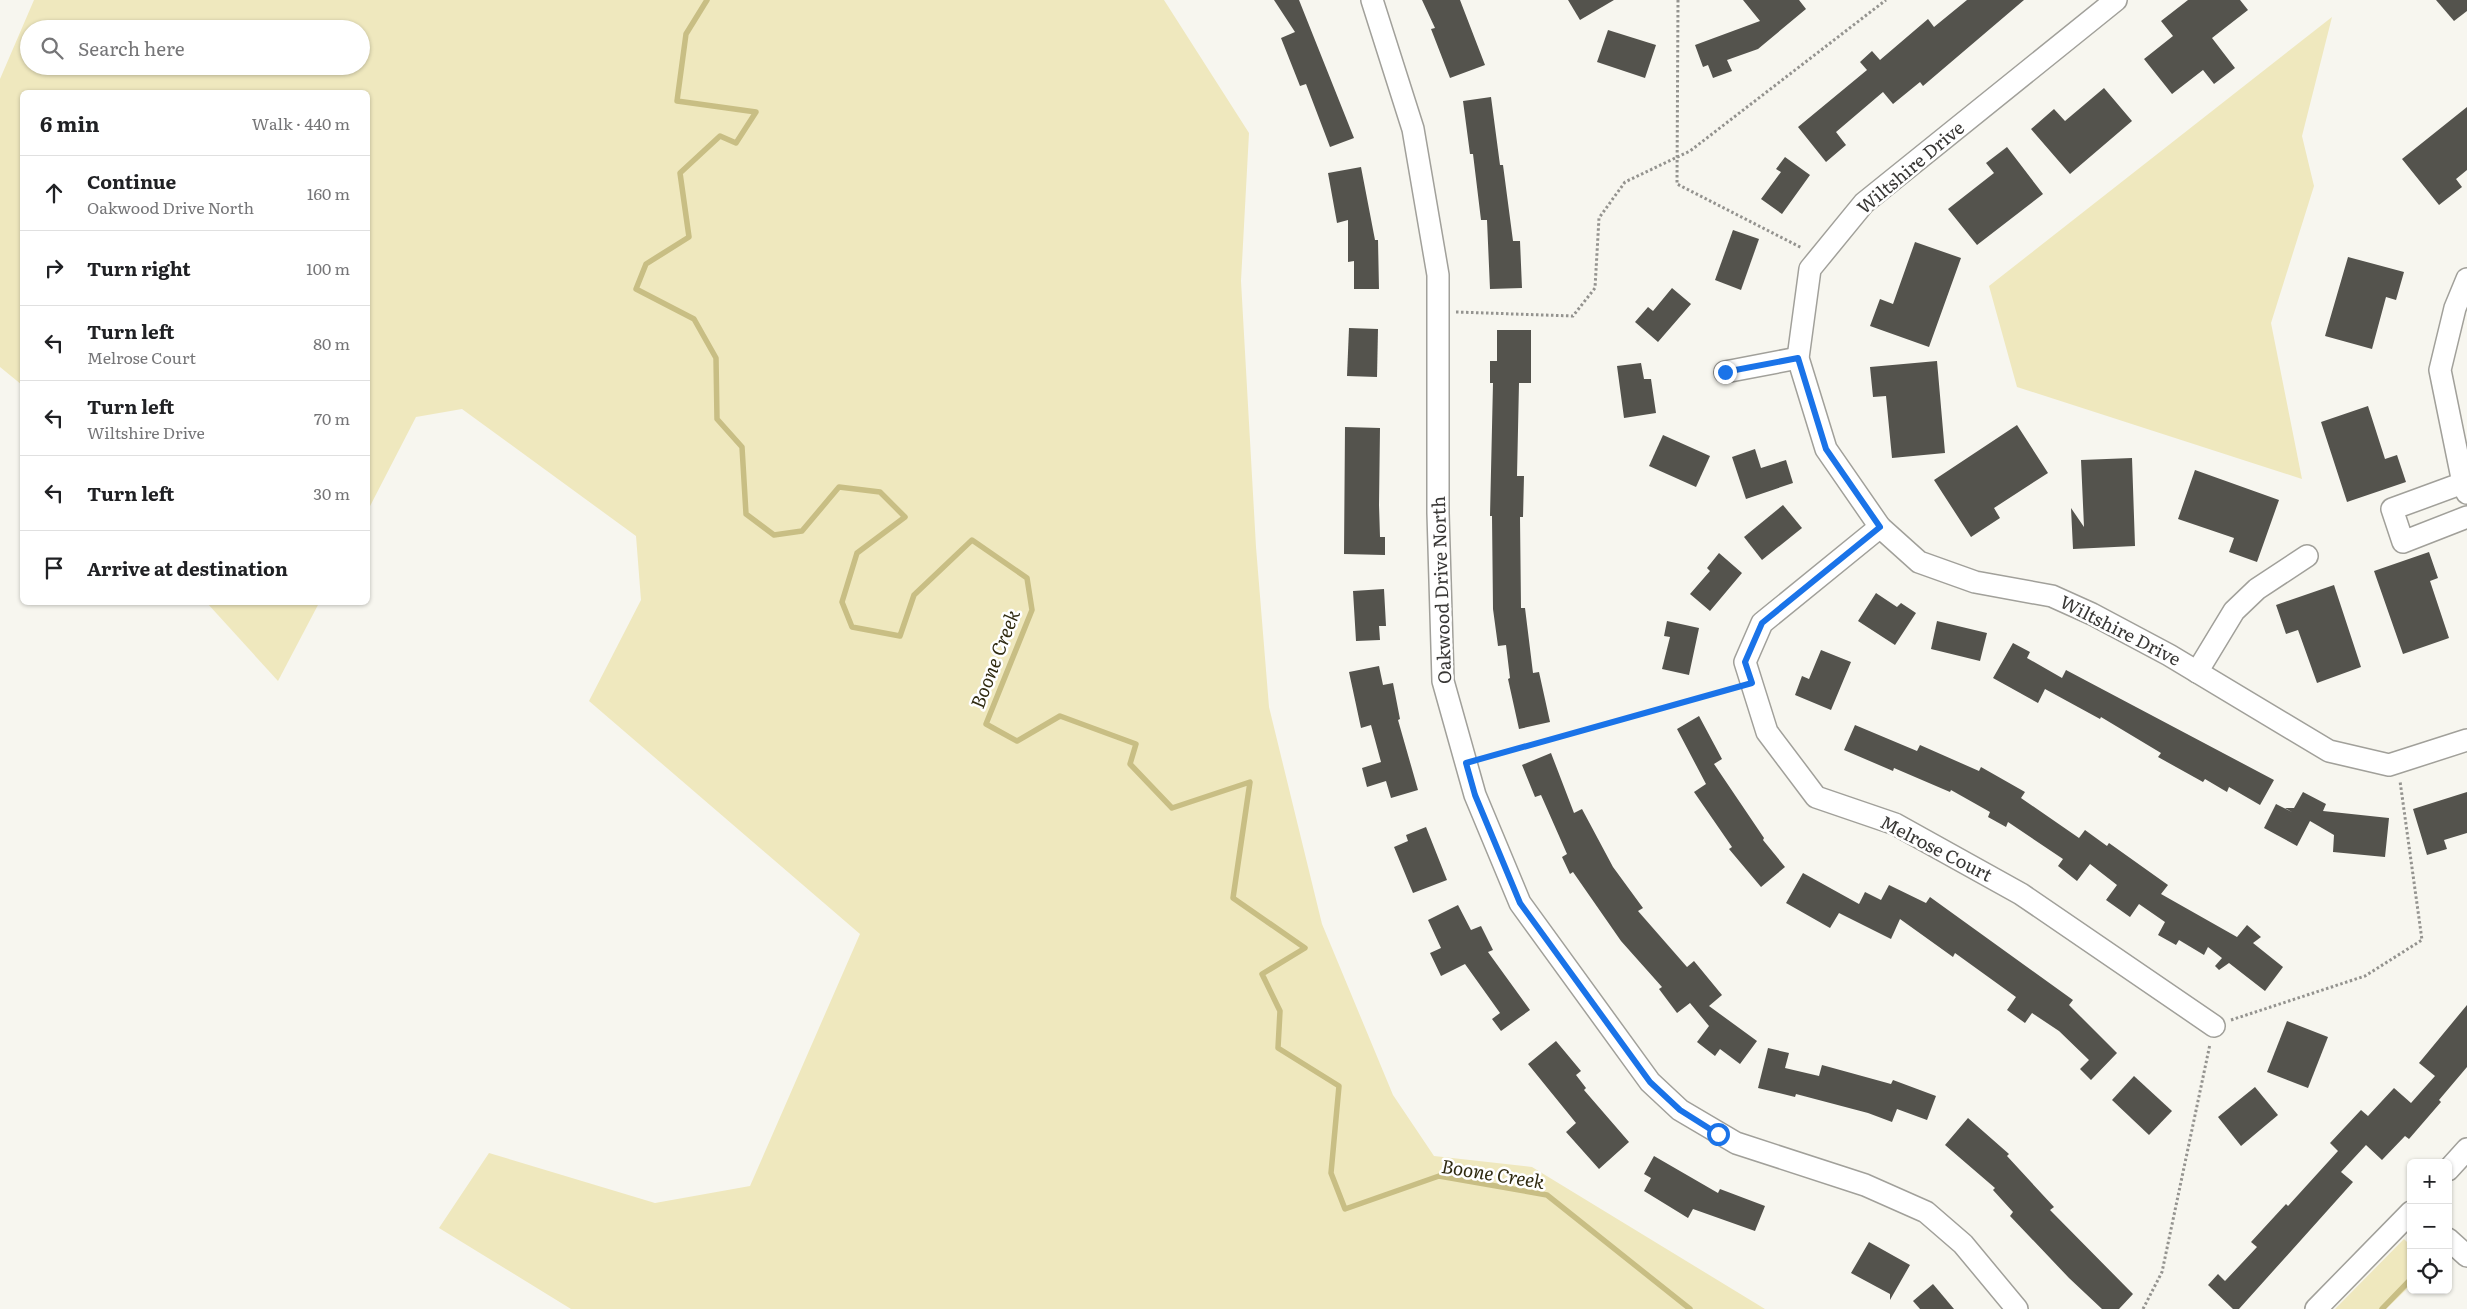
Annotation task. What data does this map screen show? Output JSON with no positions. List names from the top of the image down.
{
  "streets": {
    "street": ["Wiltshire Drive", "Oakwood Drive North", "Melrose Court"]
  },
  "crossings": [
    ["Wiltshire Drive", "Melrose Court"]
  ],
  "water": ["Boone Creek"],
  "page": {
    "search": "Search here",
    "heading": ["6 min", "Walk · 440 m"],
    "list": [
      ["Continue", "Oakwood Drive North", "160 m"],
      ["Turn right", "100 m"],
      ["Turn left", "Melrose Court", "80 m"],
      ["Turn left", "Wiltshire Drive", "70 m"],
      ["Turn left", "30 m"],
      "Arrive at destination"
    ],
    "map_buttons": ["+", "−"]
  }
}
